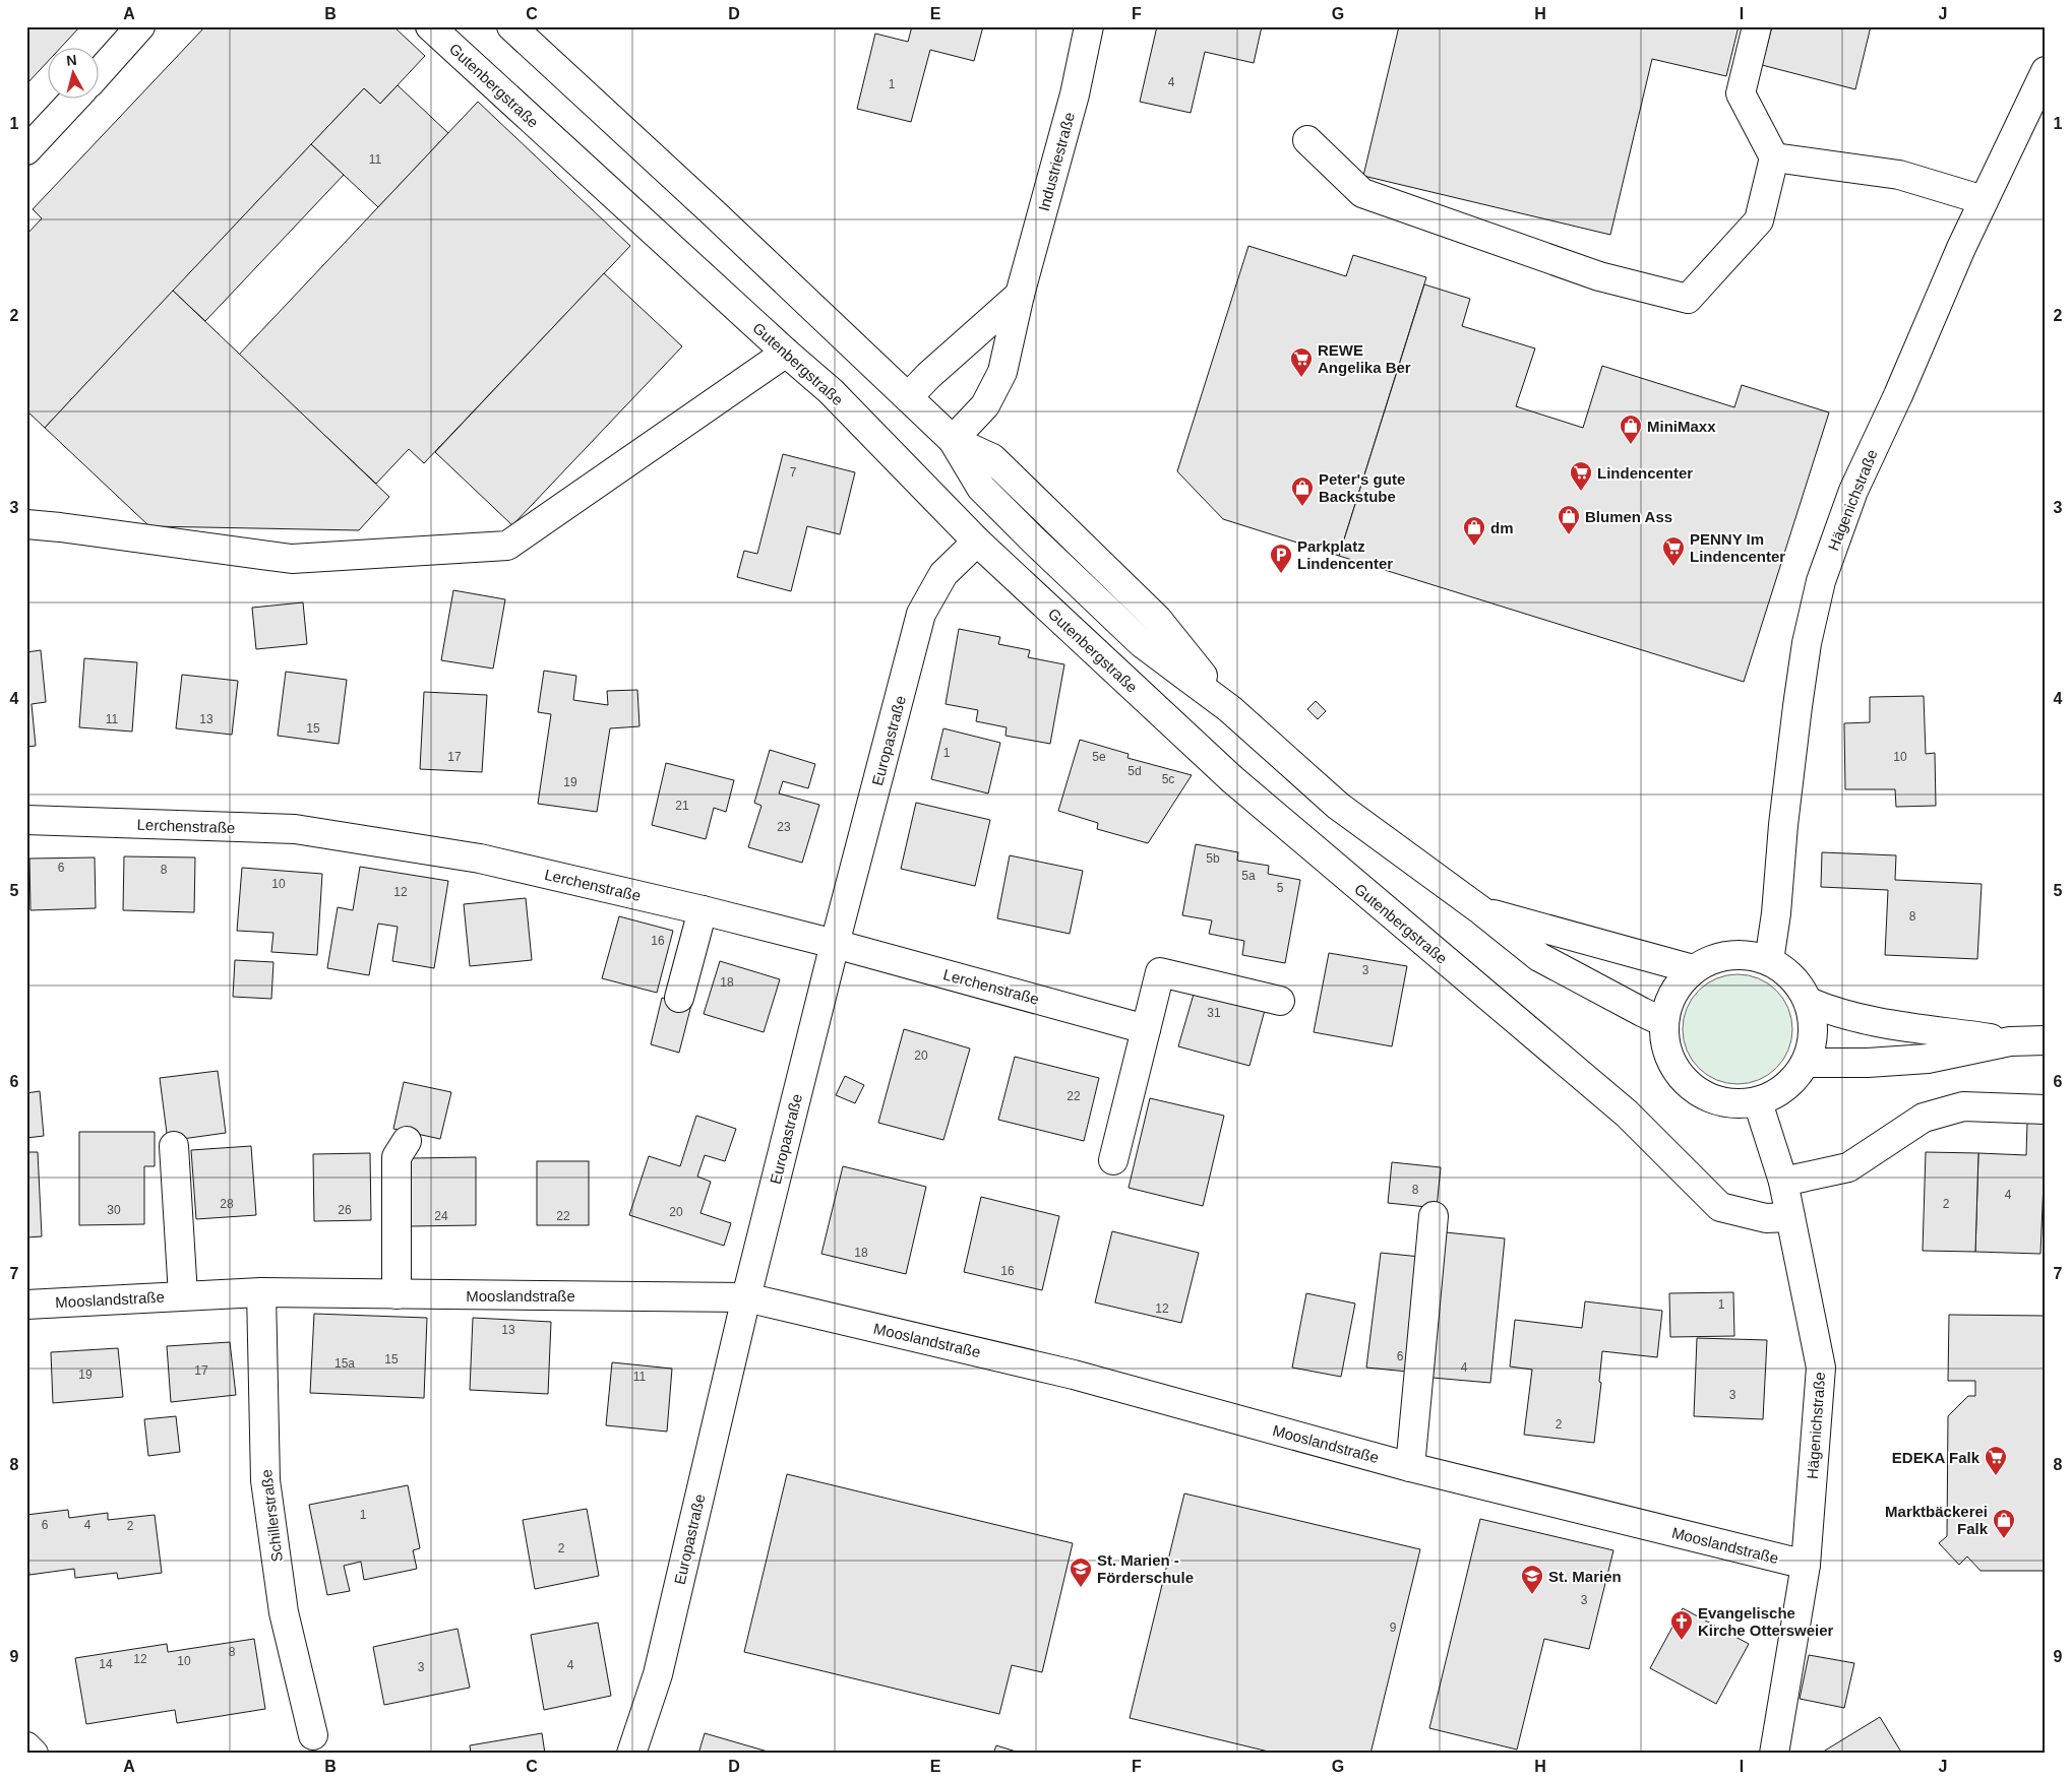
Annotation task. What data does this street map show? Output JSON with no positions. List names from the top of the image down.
{
  "streets": {
    "street": [
      "Gutenbergstraße",
      "Industriestraße",
      "Hägenichstraße",
      "Europastraße",
      "Lerchenstraße",
      "Mooslandstraße",
      "Schillerstraße"
    ]
  },
  "crossings": [
    ["Gutenbergstraße", "Hägenichstraße"],
    ["Gutenbergstraße", "Europastraße"],
    ["Hägenichstraße", "Mooslandstraße"],
    ["Europastraße", "Lerchenstraße"],
    ["Europastraße", "Mooslandstraße"],
    ["Mooslandstraße", "Schillerstraße"]
  ],
  "places": {
    "supermarket": [
      "REWE Angelika Ber",
      "Lindencenter",
      "PENNY Im Lindencenter",
      "EDEKA Falk"
    ],
    "shop": [
      "MiniMaxx",
      "Peter's gute Backstube",
      "Blumen Ass",
      "dm",
      "Marktbäckerei Falk"
    ],
    "parking": ["Parkplatz Lindencenter"],
    "school or university": ["St. Marien - Förderschule", "St. Marien"],
    "church": ["Evangelische Kirche Ottersweier"]
  },
  "house_numbers": [
    "4",
    "1",
    "11",
    "7",
    "11",
    "13",
    "15",
    "1",
    "17",
    "5e",
    "10",
    "5d",
    "5c",
    "19",
    "21",
    "23",
    "5b",
    "6",
    "8",
    "5a",
    "10",
    "5",
    "12",
    "8",
    "16",
    "3",
    "18",
    "31",
    "20",
    "22",
    "8",
    "4",
    "28",
    "2",
    "30",
    "26",
    "20",
    "24",
    "22",
    "18",
    "16",
    "1",
    "12",
    "13",
    "6",
    "15",
    "15a",
    "4",
    "17",
    "19",
    "11",
    "3",
    "2",
    "1",
    "6",
    "4",
    "2",
    "2",
    "3",
    "9",
    "8",
    "12",
    "10",
    "14",
    "4",
    "3"
  ],
  "north": "top",
  "grid": {
    "columns": [
      "A",
      "B",
      "C",
      "D",
      "E",
      "F",
      "G",
      "H",
      "I",
      "J"
    ],
    "rows": [
      "1",
      "2",
      "3",
      "4",
      "5",
      "6",
      "7",
      "8",
      "9"
    ]
  }
}
